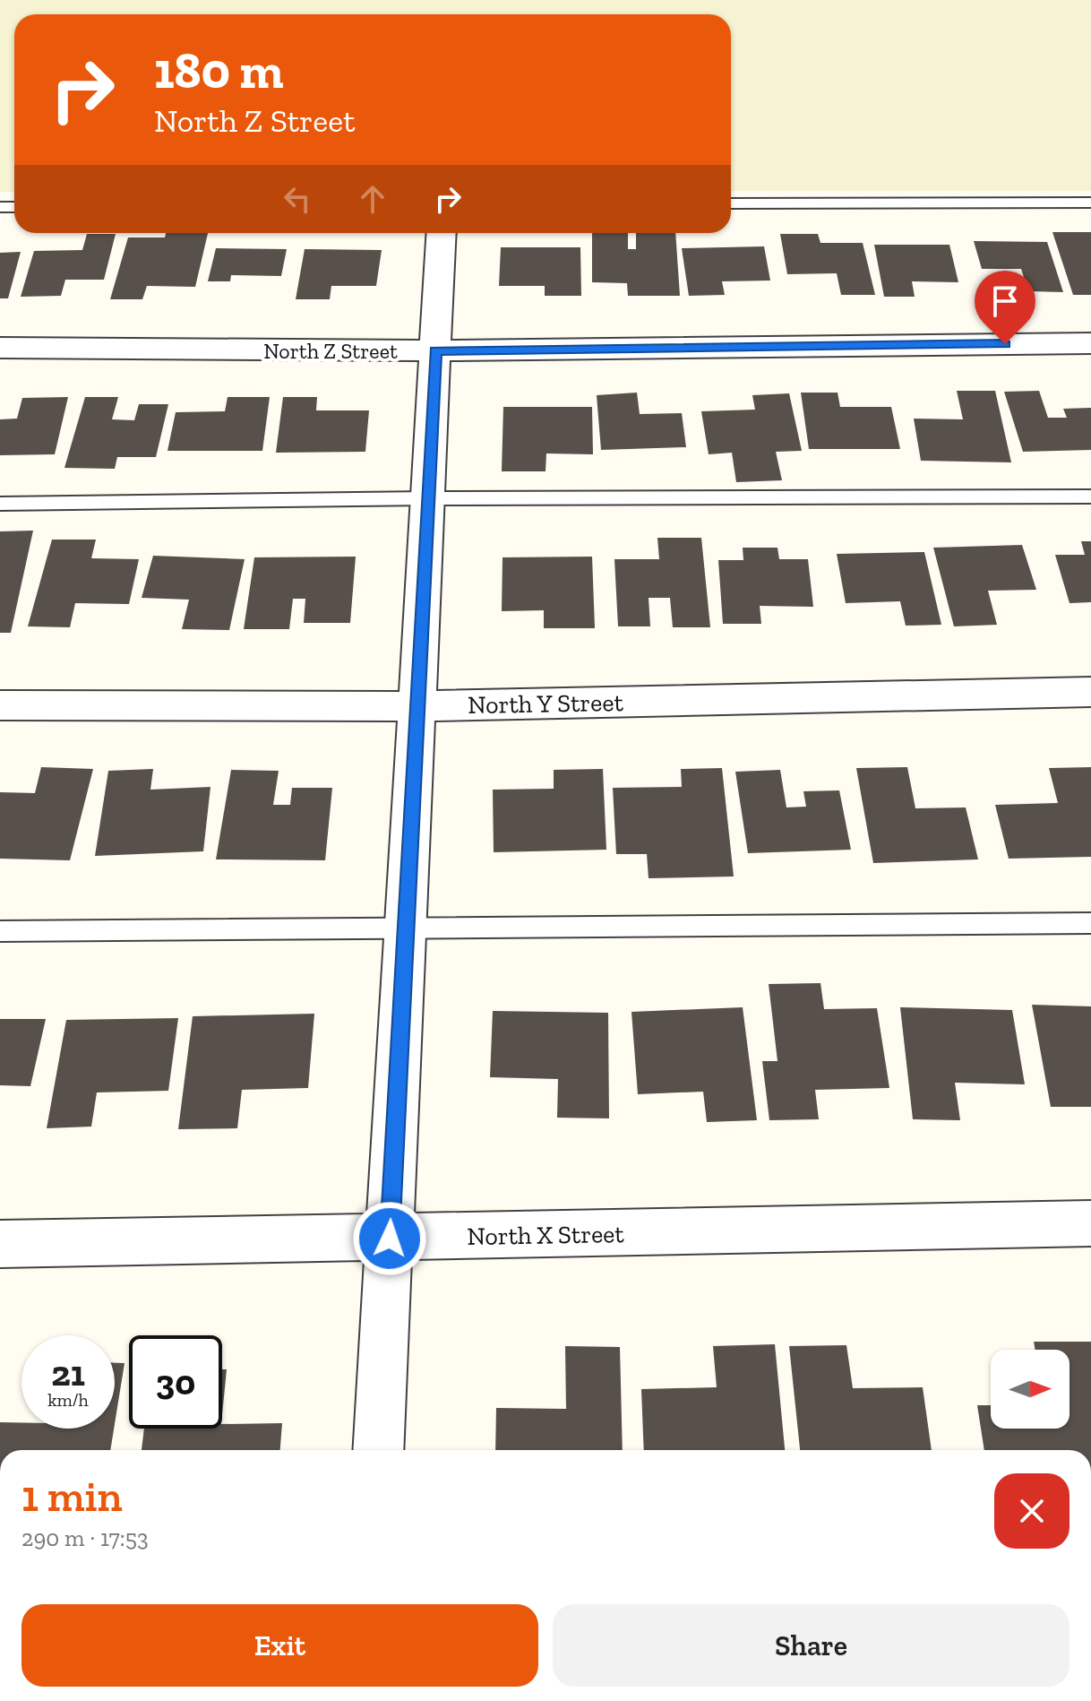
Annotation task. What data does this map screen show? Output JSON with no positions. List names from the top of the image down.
{
  "streets": {
    "street": ["North Z Street", "North Y Street", "North X Street"]
  },
  "north": "right",
  "page": {
    "turn": ["180 m", "North Z Street"],
    "speed": "21 km/h",
    "limit": "30",
    "heading": ["1 min", "290 m · 17:53"],
    "buttons": ["Exit", "Share"]
  }
}
